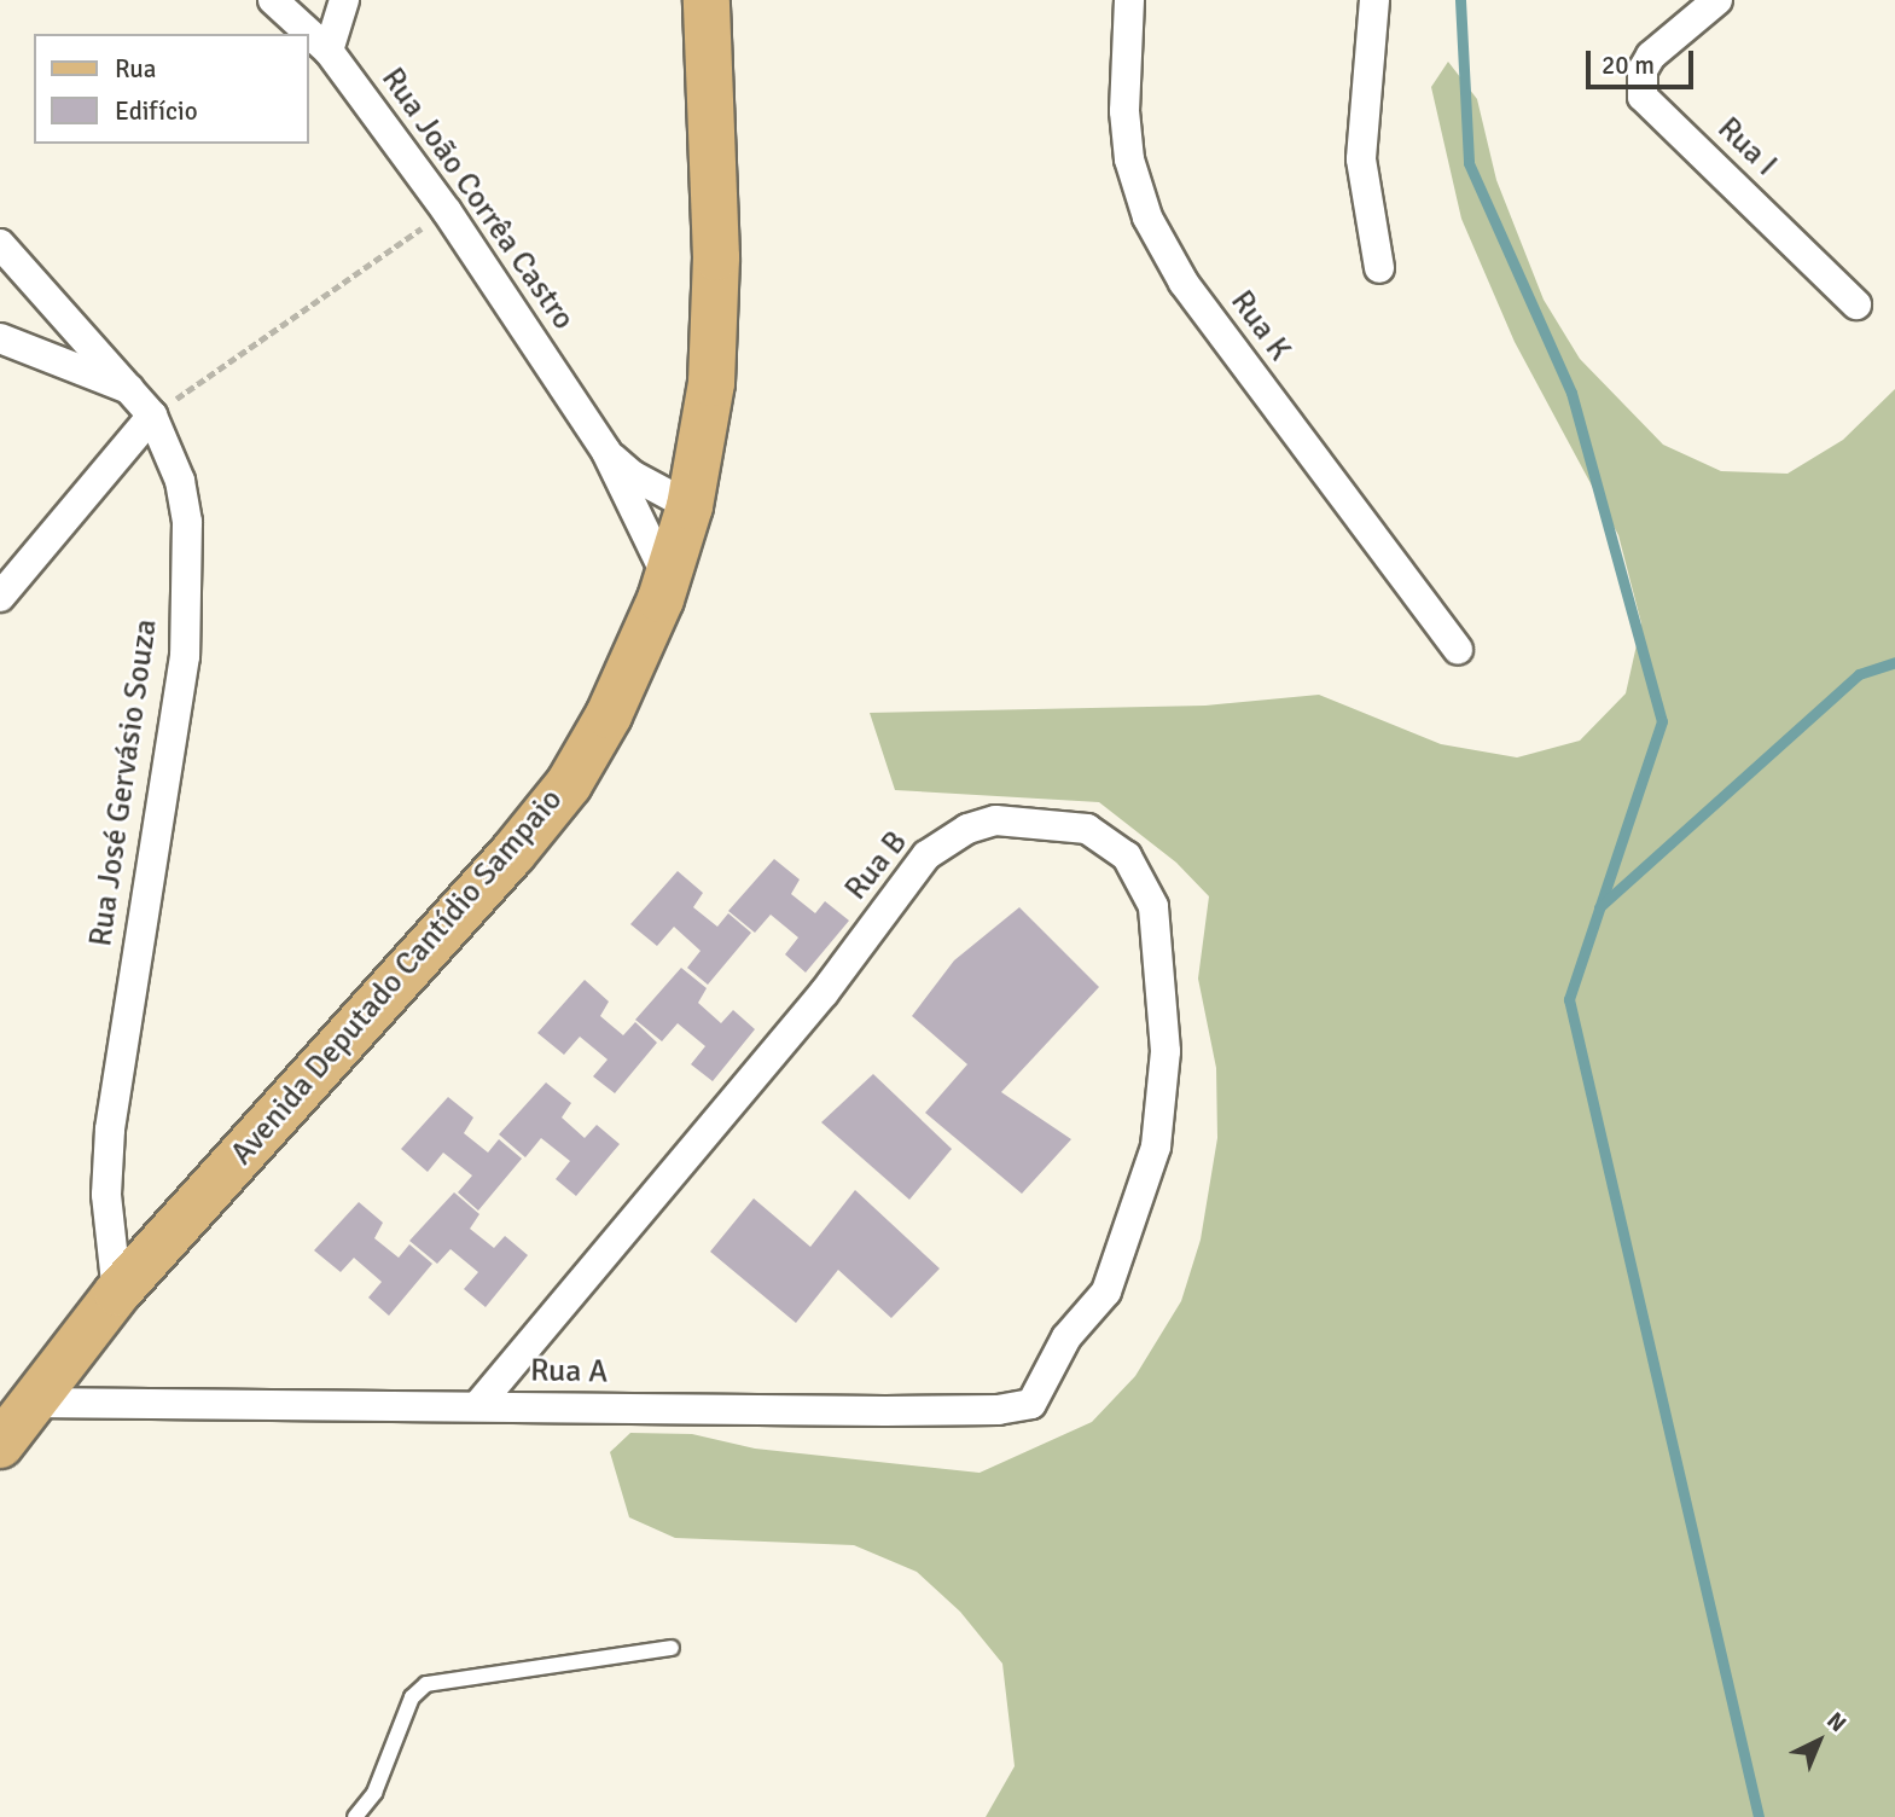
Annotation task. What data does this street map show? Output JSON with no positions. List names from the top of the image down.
{
  "streets": {
    "main road": ["Avenida Deputado Cantídio Sampaio"],
    "street": [
      "Rua I",
      "Rua João Corrêa Castro",
      "Rua K",
      "Rua José Gervásio Souza",
      "Rua B",
      "Rua A"
    ]
  },
  "crossings": [
    ["Rua João Corrêa Castro", "Avenida Deputado Cantídio Sampaio"],
    ["Rua José Gervásio Souza", "Avenida Deputado Cantídio Sampaio"],
    ["Rua B", "Rua A"],
    ["Avenida Deputado Cantídio Sampaio", "Rua A"]
  ],
  "legend": ["Rua", "Edifício"],
  "scale_bar": "20 m",
  "north": "top right"
}
